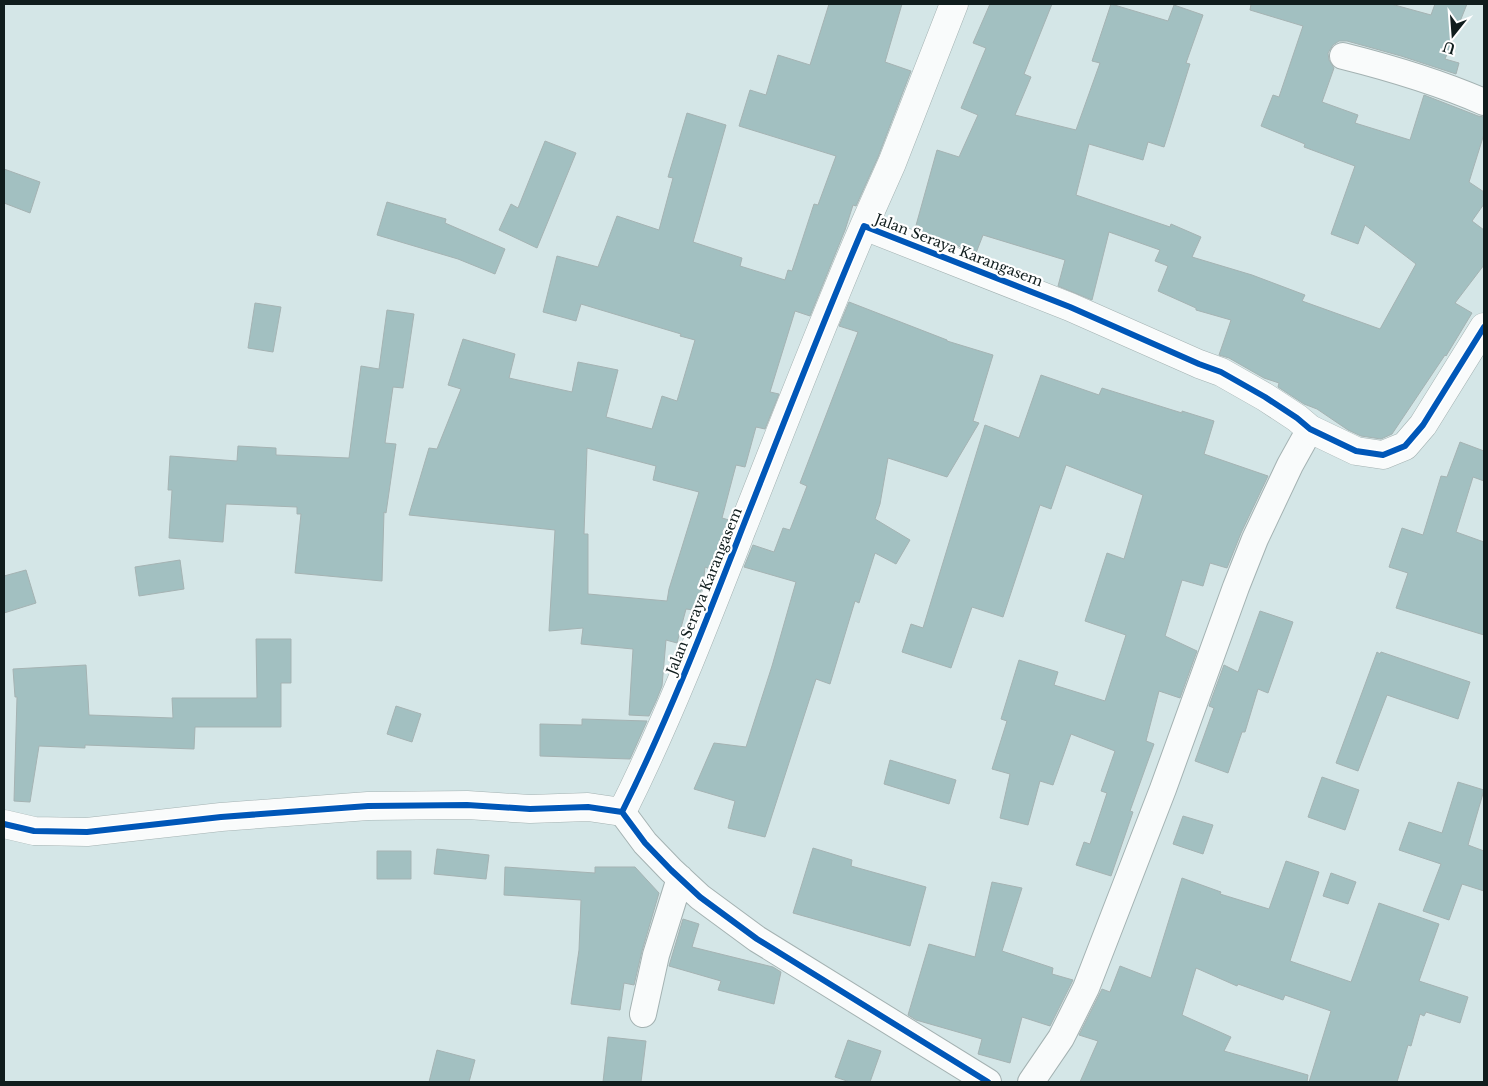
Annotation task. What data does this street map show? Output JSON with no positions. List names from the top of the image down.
{
  "streets": {
    "street": ["Jalan Seraya Karangasem"]
  },
  "north": "bottom"
}
